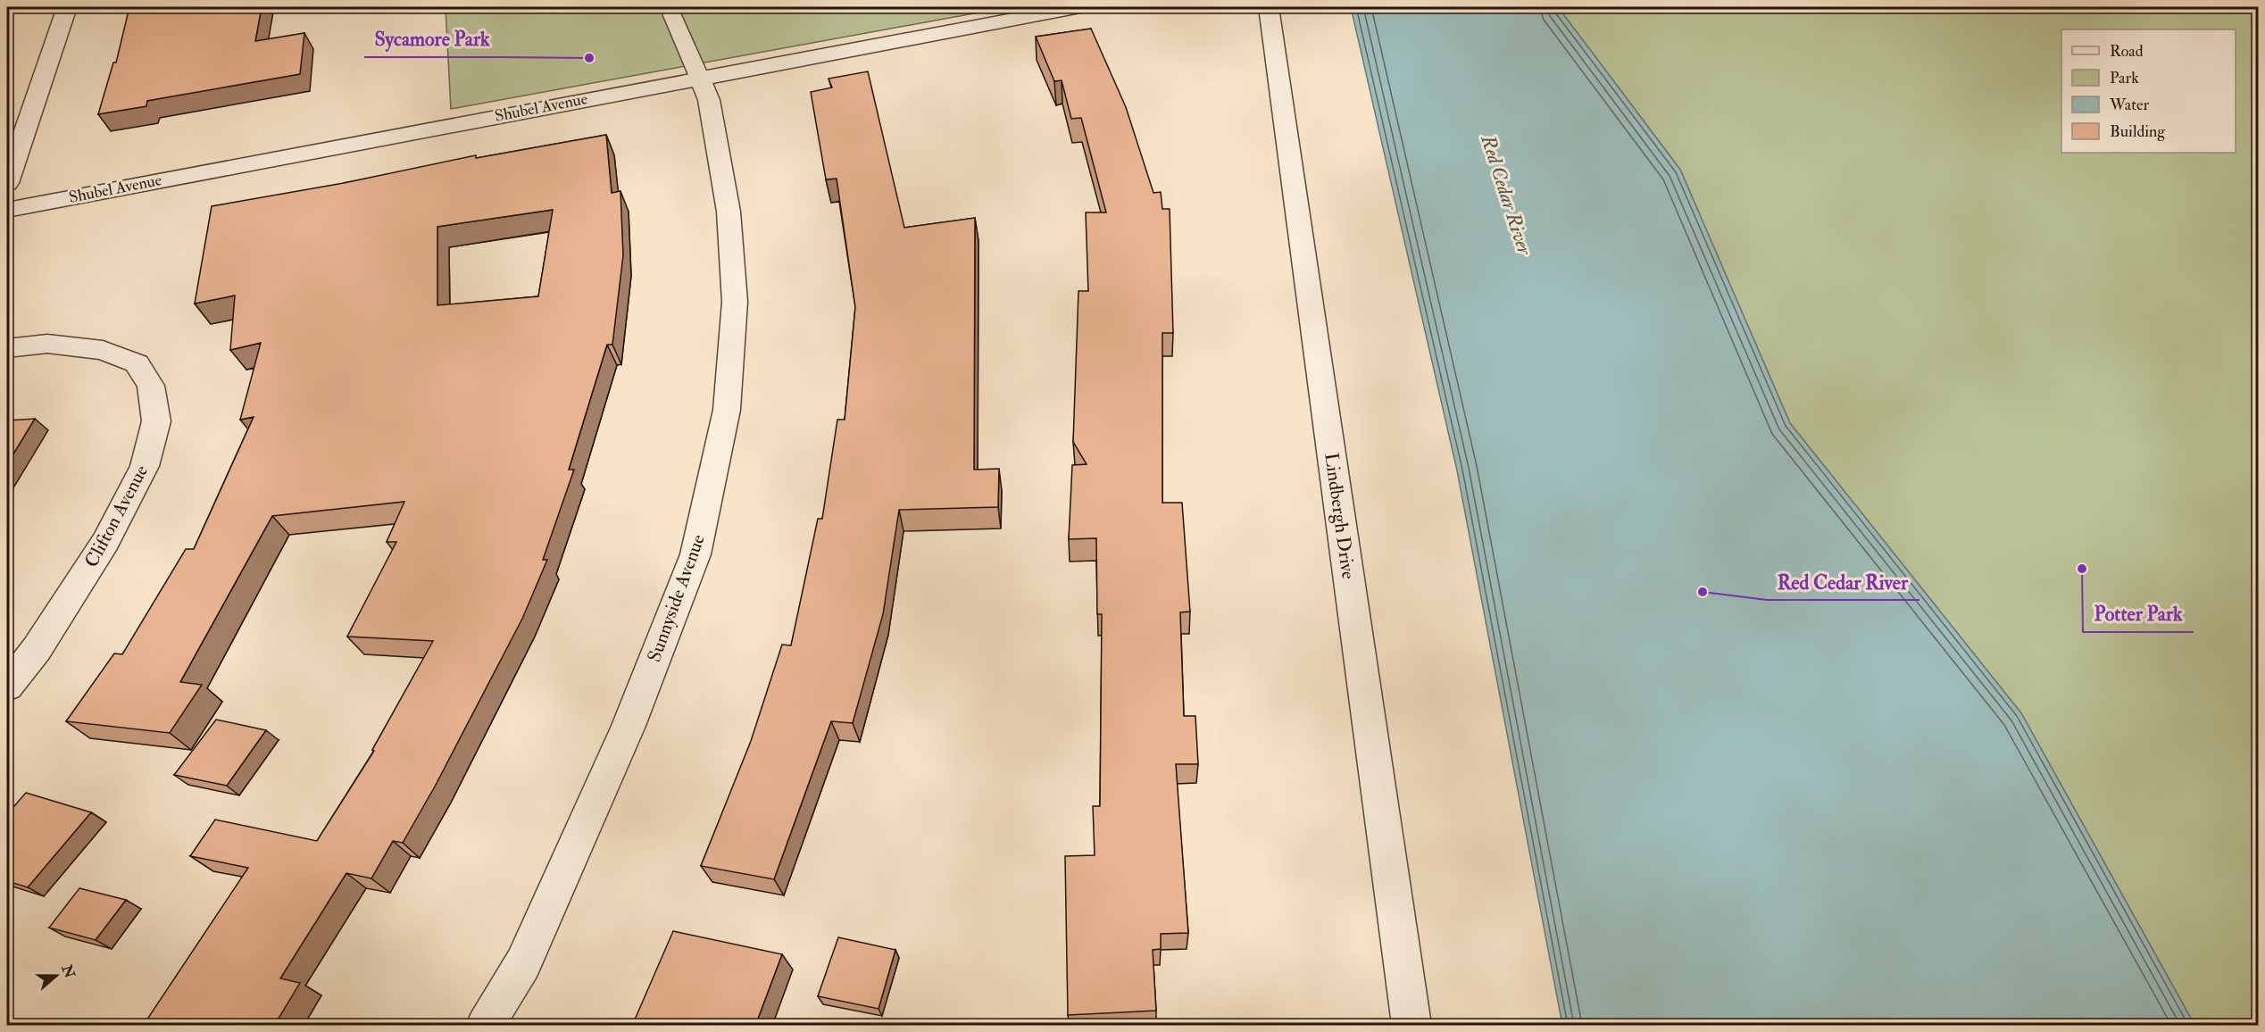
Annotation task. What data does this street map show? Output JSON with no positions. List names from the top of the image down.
{
  "streets": {
    "street": [
      "Shubel Avenue",
      "Clifton Avenue",
      "Lindbergh Drive",
      "Sunnyside Avenue"
    ]
  },
  "crossings": [
    ["Shubel Avenue", "Sunnyside Avenue"]
  ],
  "water": ["Red Cedar River"],
  "places": ["Sycamore Park", "Potter Park", "Red Cedar River"],
  "legend": [
    "Road",
    "Park",
    "Water",
    "Building"
  ],
  "north": "right"
}
